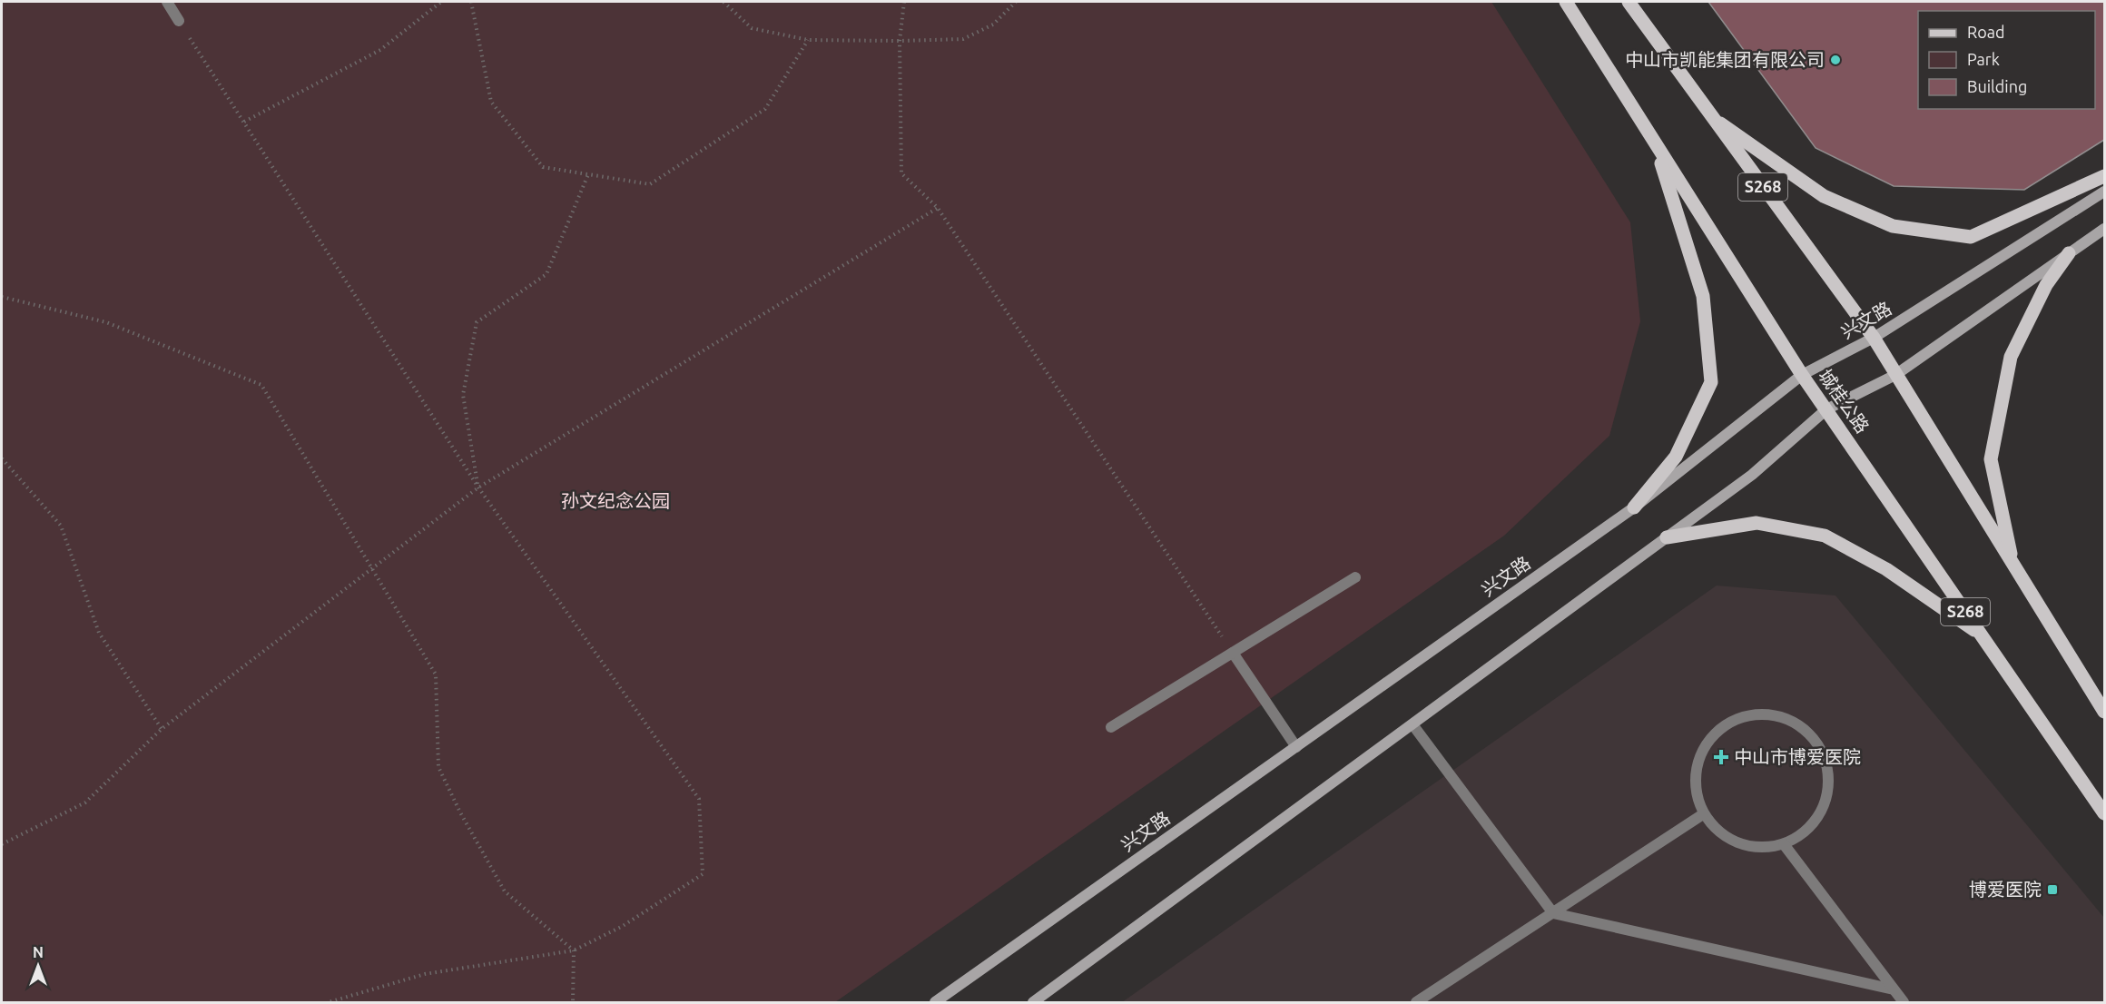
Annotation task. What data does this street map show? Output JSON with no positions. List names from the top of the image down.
{
  "streets": {
    "main road": ["S268", "兴文路", "城桂公路"]
  },
  "crossings": [
    ["S268", "兴文路"],
    ["兴文路", "城桂公路"]
  ],
  "parks": ["孙文纪念公园"],
  "places": {
    "other": ["中山市凯能集团有限公司"],
    "health": ["中山市博爱医院"],
    "transit": ["博爱医院"]
  },
  "legend": ["Road", "Park", "Building"],
  "north": "top"
}
